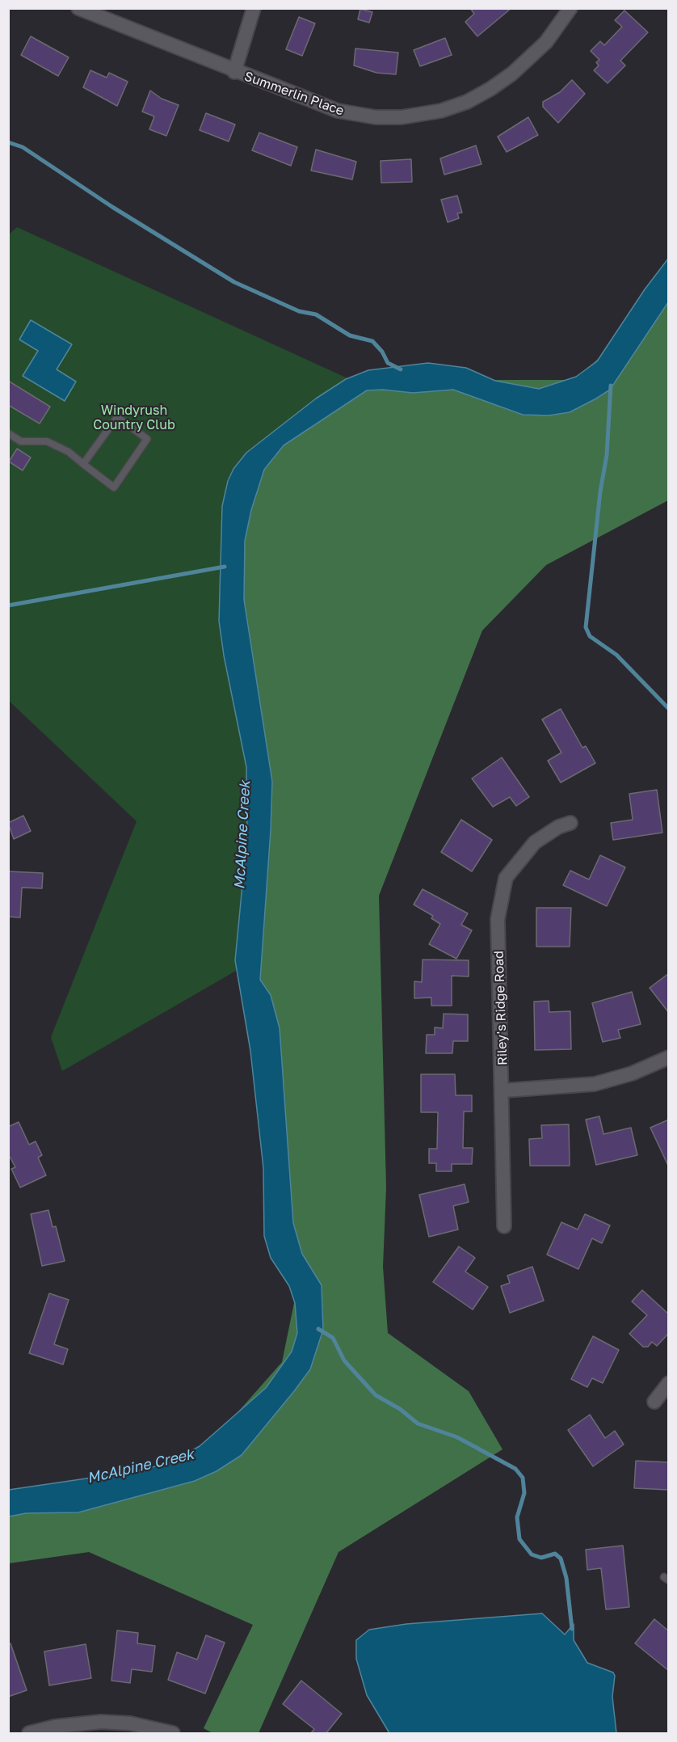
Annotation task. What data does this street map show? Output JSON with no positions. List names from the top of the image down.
{
  "streets": {
    "street": ["Summerlin Place", "Riley's Ridge Road"]
  },
  "water": ["McAlpine Creek"],
  "parks": ["Windyrush Country Club"]
}
